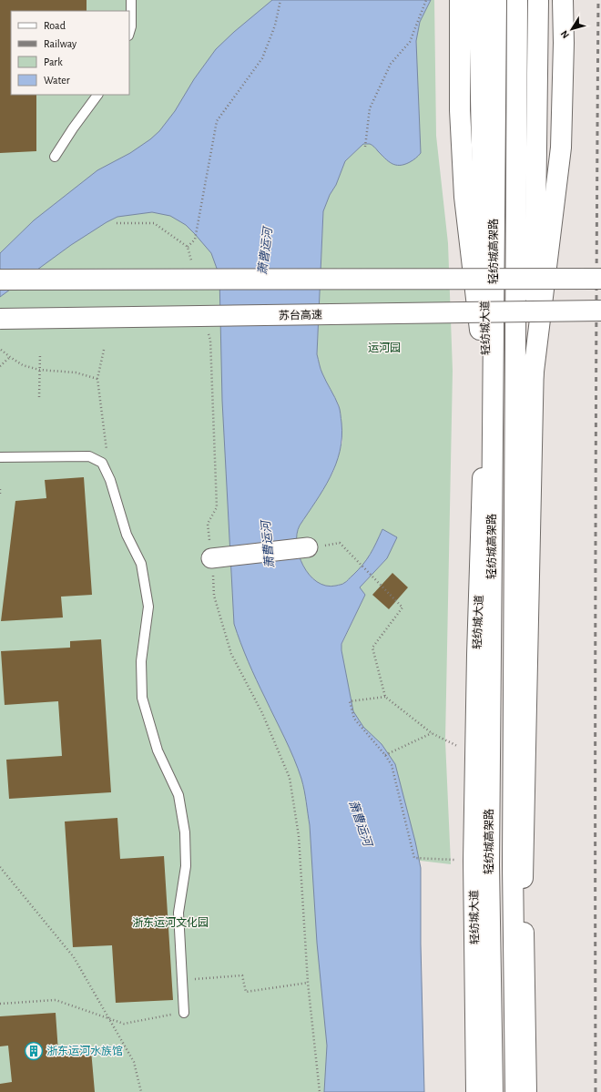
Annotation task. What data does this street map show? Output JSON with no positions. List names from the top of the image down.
{
  "streets": {
    "main road": ["轻纺城高架路", "苏台高速", "轻纺城大道"]
  },
  "water": ["萧曹运河"],
  "parks": ["运河园", "浙东运河文化园"],
  "places": {
    "building": ["浙东运河水族馆"]
  },
  "legend": [
    "Road",
    "Railway",
    "Park",
    "Water"
  ],
  "north": "bottom left"
}
